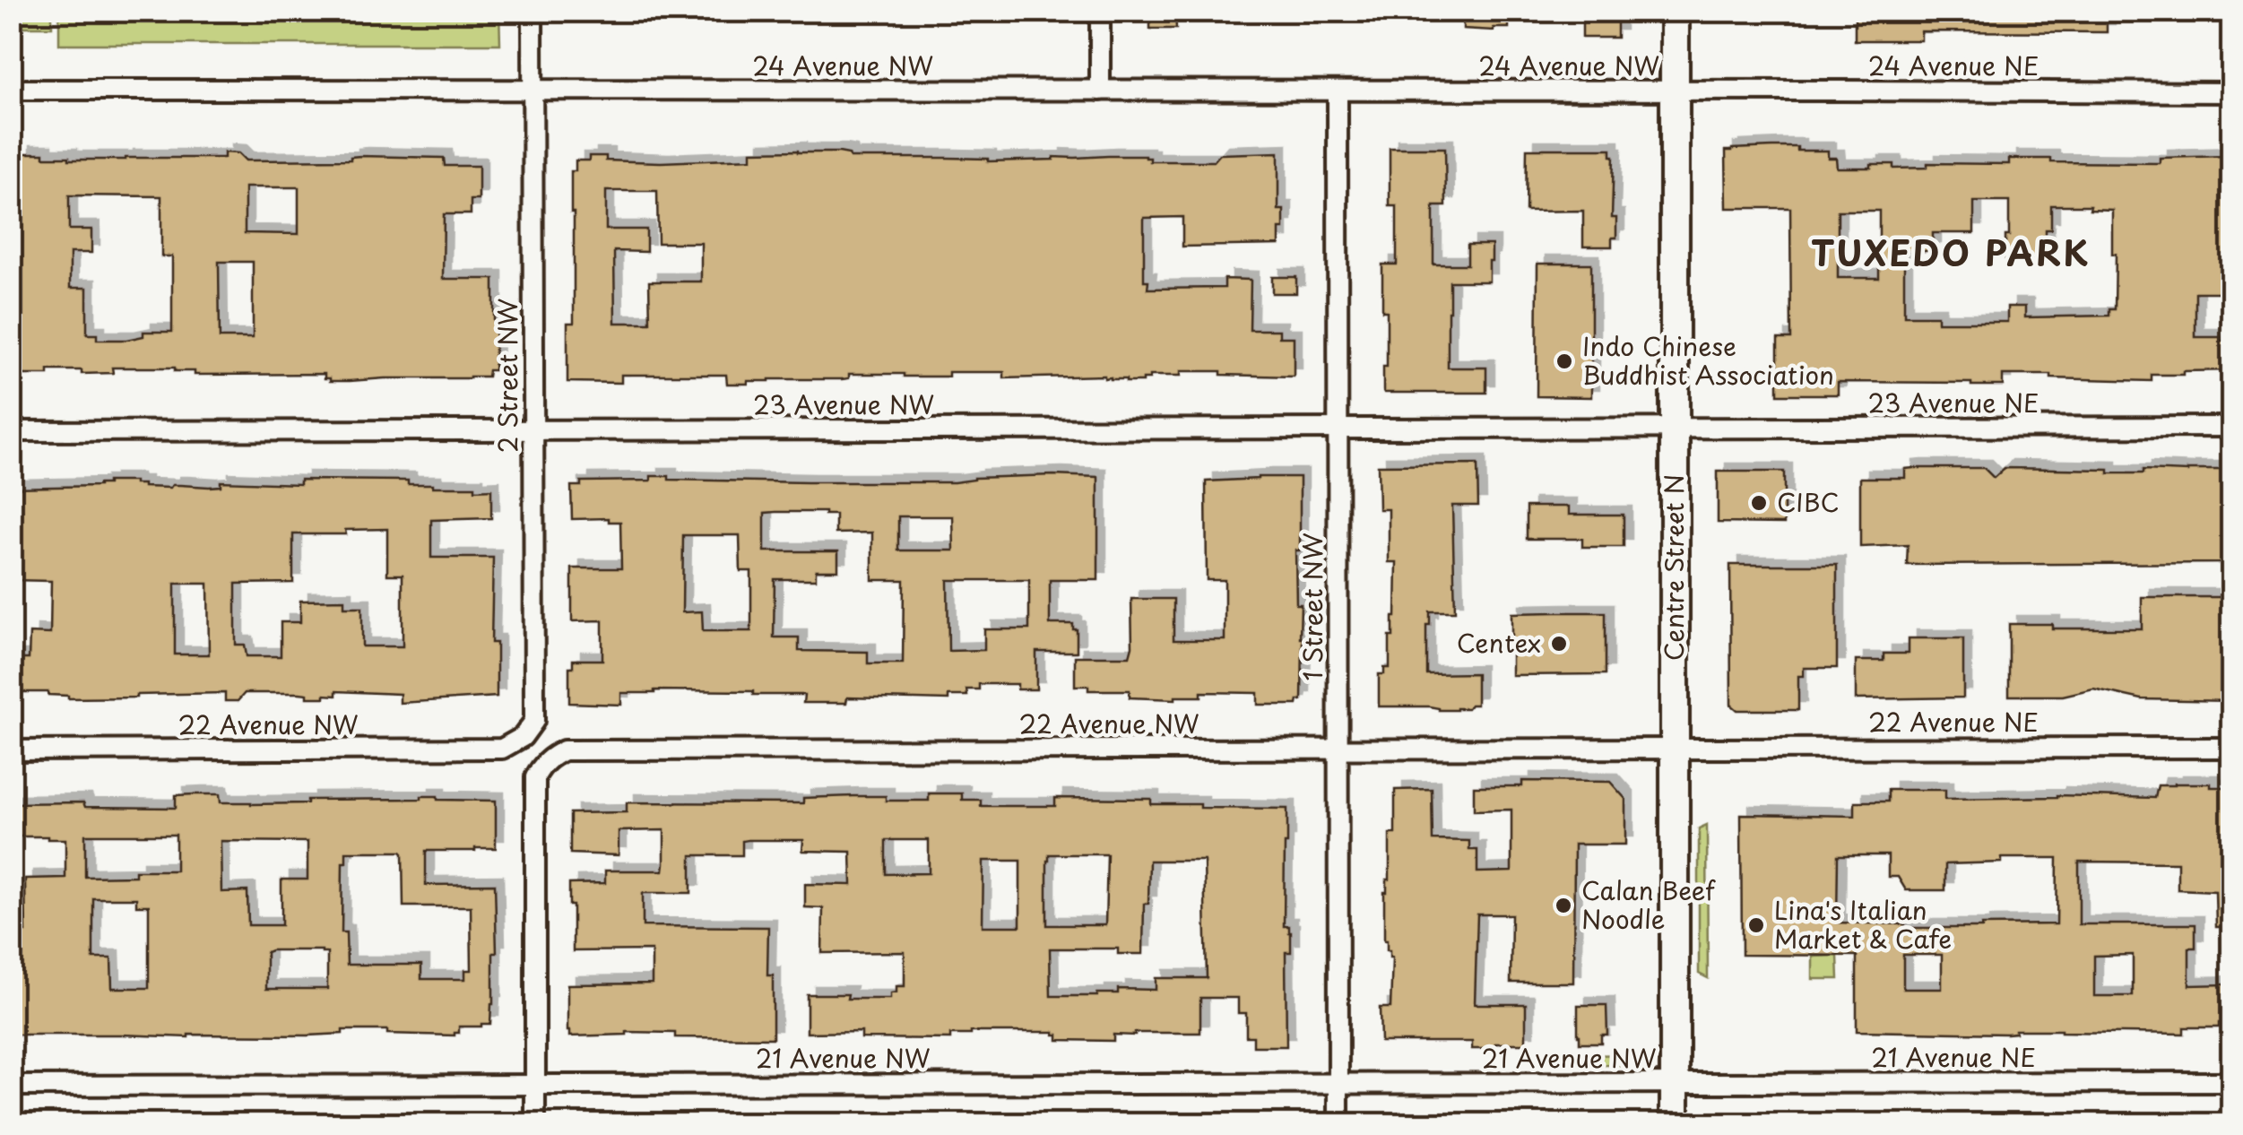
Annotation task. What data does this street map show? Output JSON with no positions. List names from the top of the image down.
{
  "streets": {
    "main road": ["Centre Street N"],
    "street": [
      "24 Avenue NW",
      "24 Avenue NE",
      "2 Street NW",
      "23 Avenue NE",
      "23 Avenue NW",
      "1 Street NW",
      "22 Avenue NE",
      "22 Avenue NW",
      "21 Avenue NE",
      "21 Avenue NW"
    ]
  },
  "crossings": [
    ["24 Avenue NW", "24 Avenue NE"],
    ["24 Avenue NW", "2 Street NW"],
    ["24 Avenue NW", "Centre Street N"],
    ["24 Avenue NW", "1 Street NW"],
    ["24 Avenue NE", "Centre Street N"],
    ["2 Street NW", "23 Avenue NW"],
    ["2 Street NW", "22 Avenue NW"],
    ["23 Avenue NE", "23 Avenue NW"],
    ["23 Avenue NE", "Centre Street N"],
    ["23 Avenue NW", "Centre Street N"],
    ["23 Avenue NW", "1 Street NW"],
    ["Centre Street N", "22 Avenue NE"],
    ["Centre Street N", "22 Avenue NW"],
    ["Centre Street N", "21 Avenue NE"],
    ["Centre Street N", "21 Avenue NW"],
    ["1 Street NW", "22 Avenue NW"],
    ["1 Street NW", "21 Avenue NW"],
    ["22 Avenue NE", "22 Avenue NW"],
    ["22 Avenue NW", "21 Avenue NW"],
    ["21 Avenue NE", "21 Avenue NW"]
  ],
  "districts": ["TUXEDO PARK"],
  "places": [
    "Indo Chinese Buddhist Association",
    "CIBC",
    "Centex",
    "Calan Beef Noodle",
    "Lina's Italian Market & Cafe"
  ]
}
